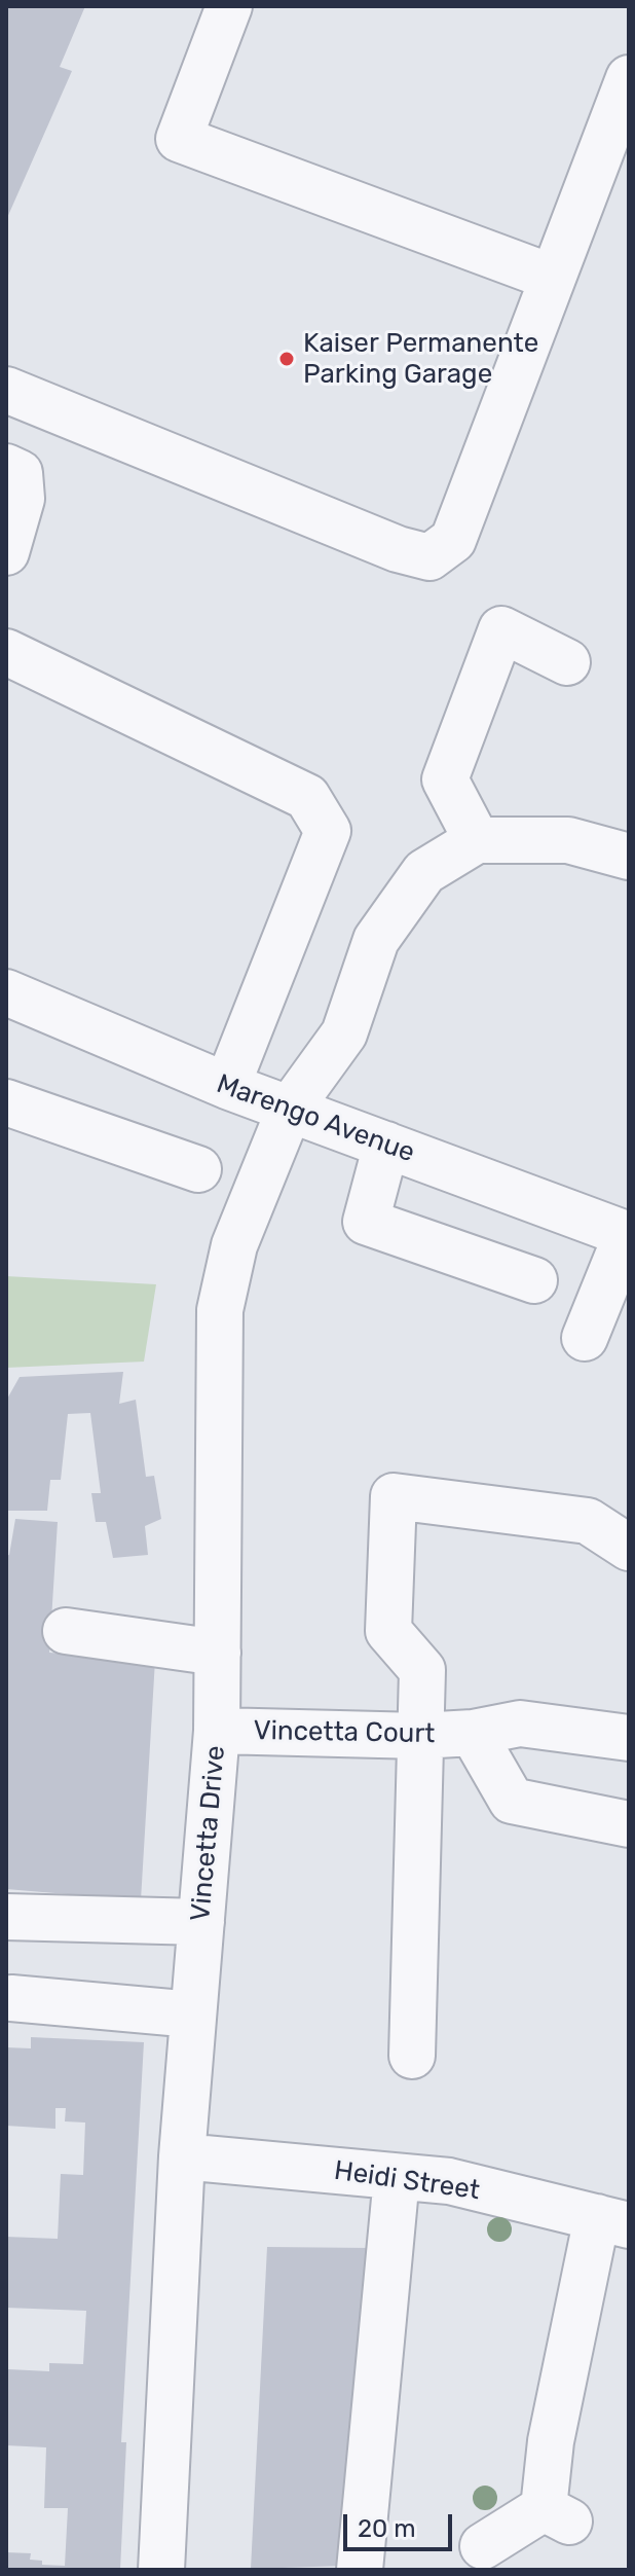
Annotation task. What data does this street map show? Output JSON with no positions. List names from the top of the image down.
{
  "streets": {
    "street": [
      "Marengo Avenue",
      "Vincetta Court",
      "Vincetta Drive",
      "Heidi Street"
    ]
  },
  "crossings": [
    ["Marengo Avenue", "Vincetta Drive"],
    ["Vincetta Court", "Vincetta Drive"],
    ["Vincetta Drive", "Heidi Street"]
  ],
  "places": ["Kaiser Permanente Parking Garage"],
  "scale_bar": "20 m"
}
